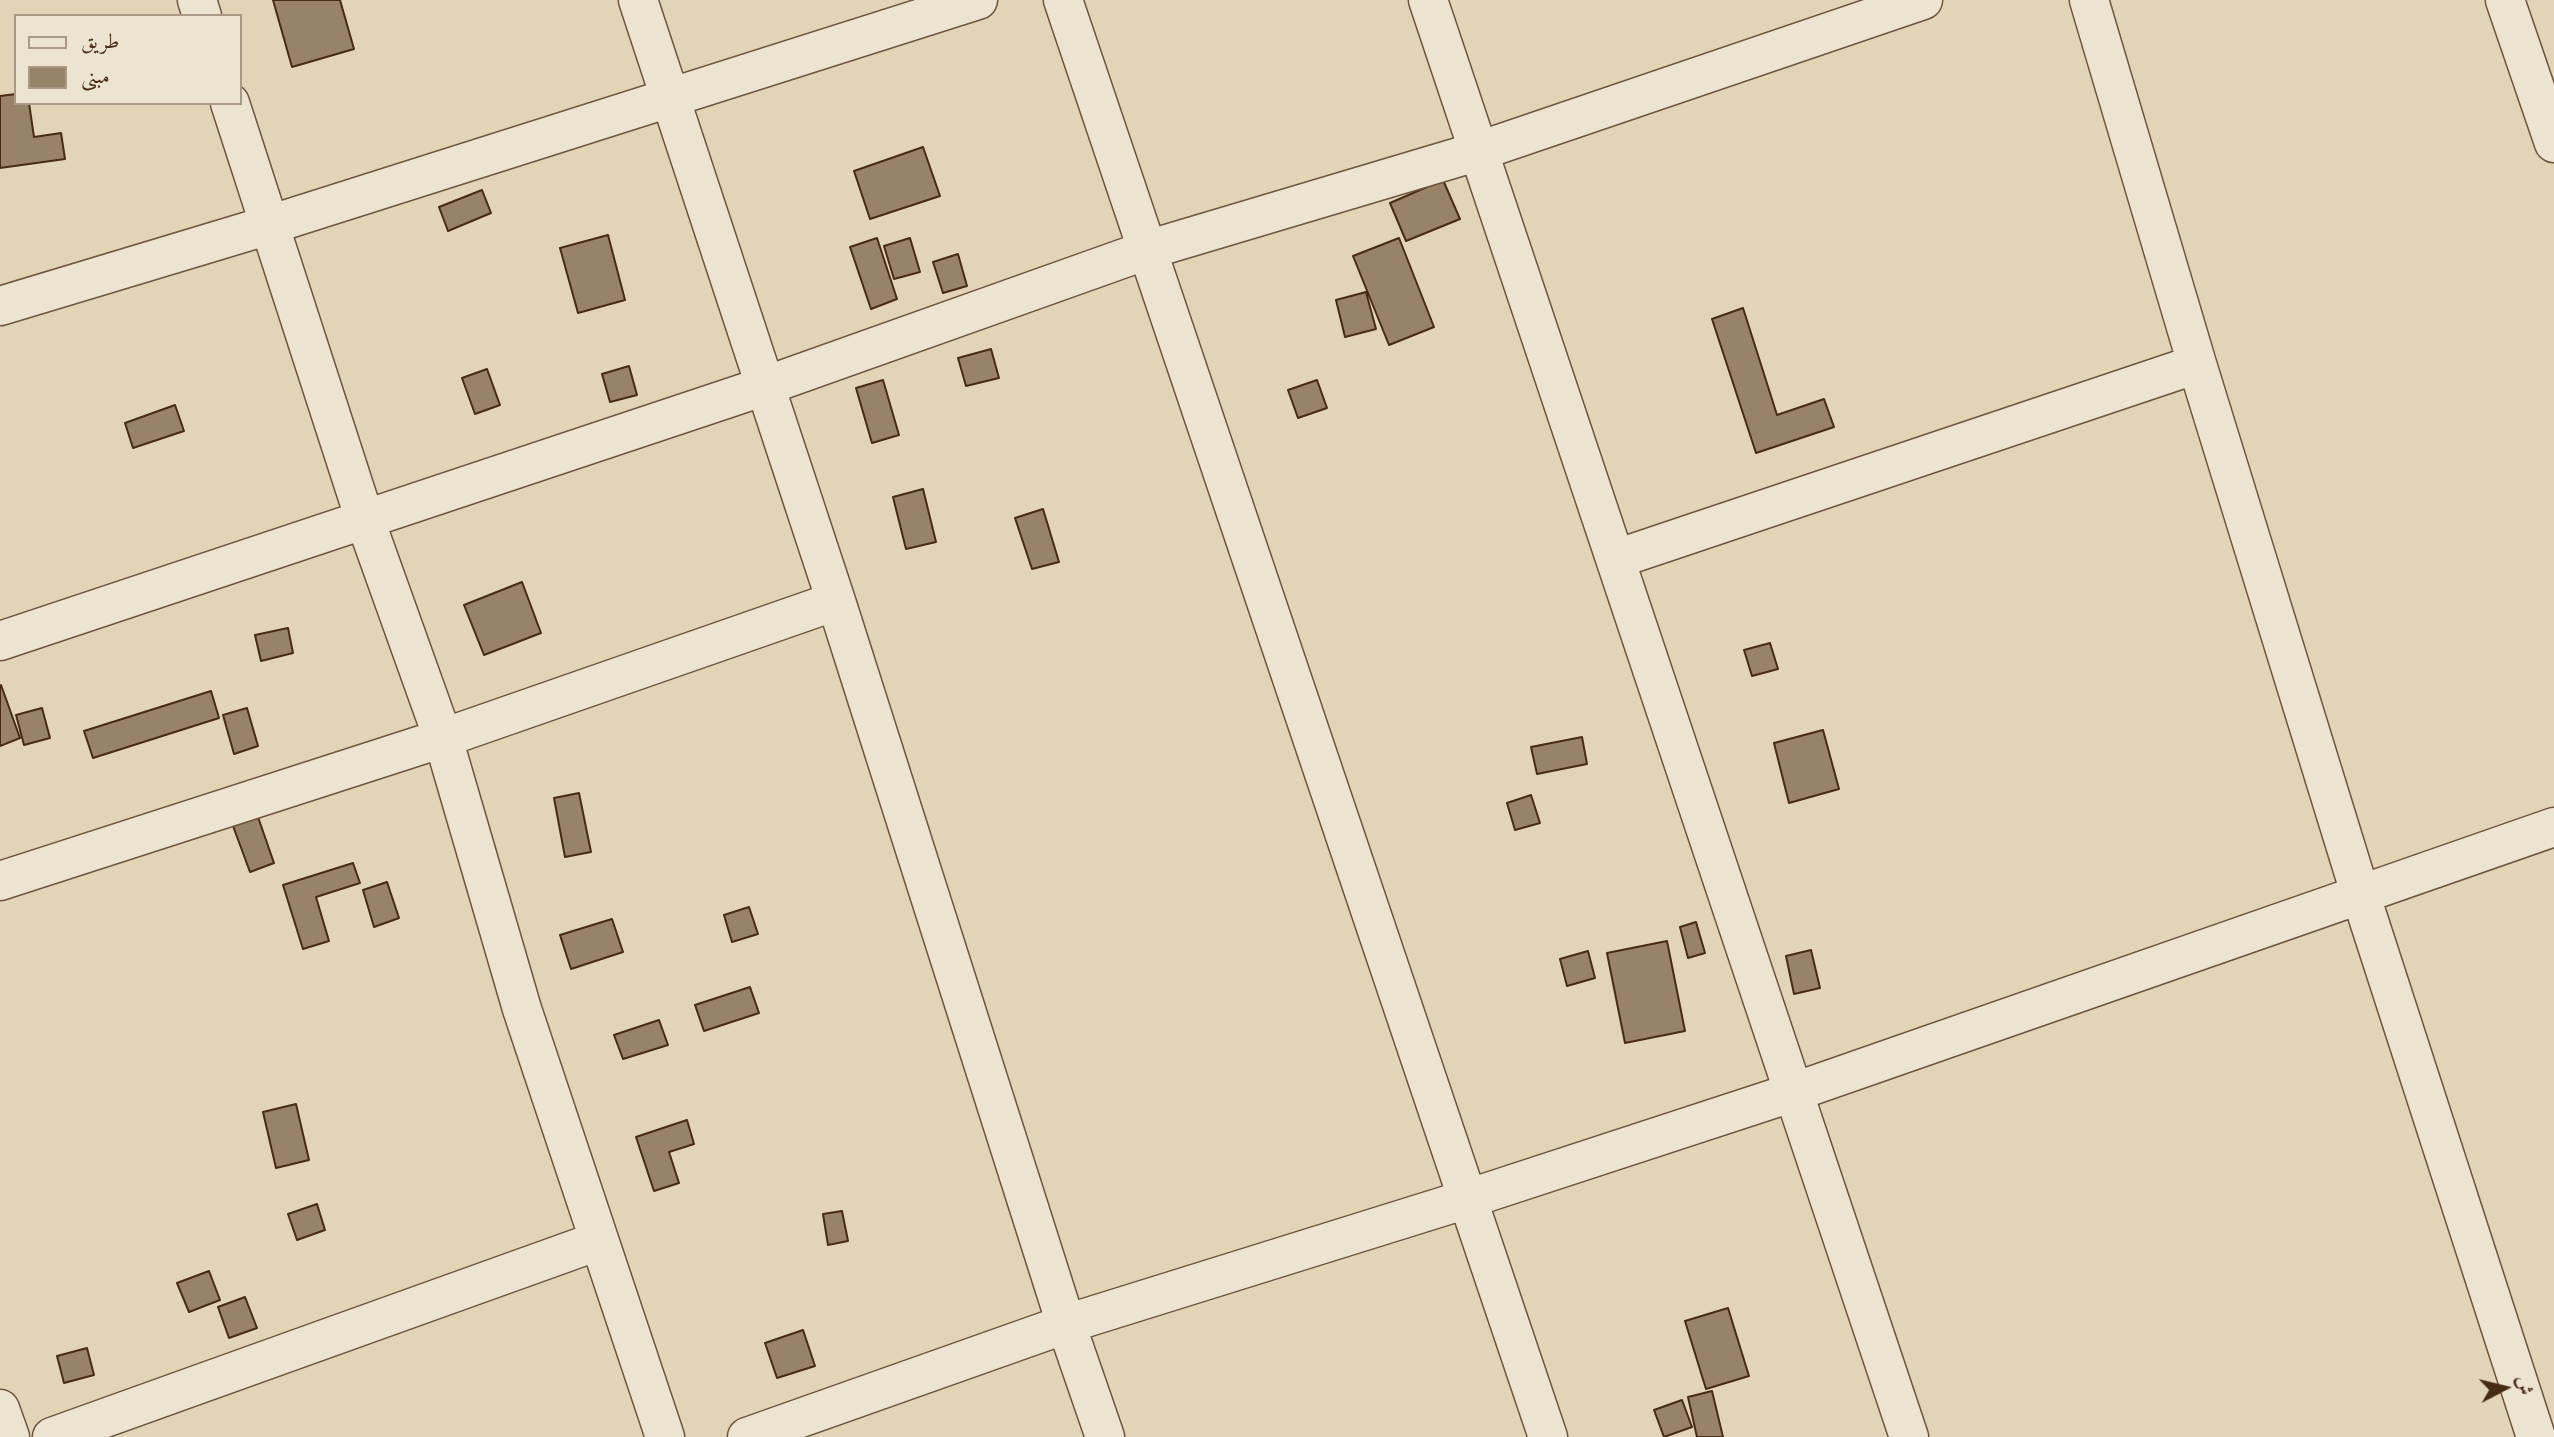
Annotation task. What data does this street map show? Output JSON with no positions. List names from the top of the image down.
{
  "legend": ["طريق", "مبنى"],
  "north": "right"
}
